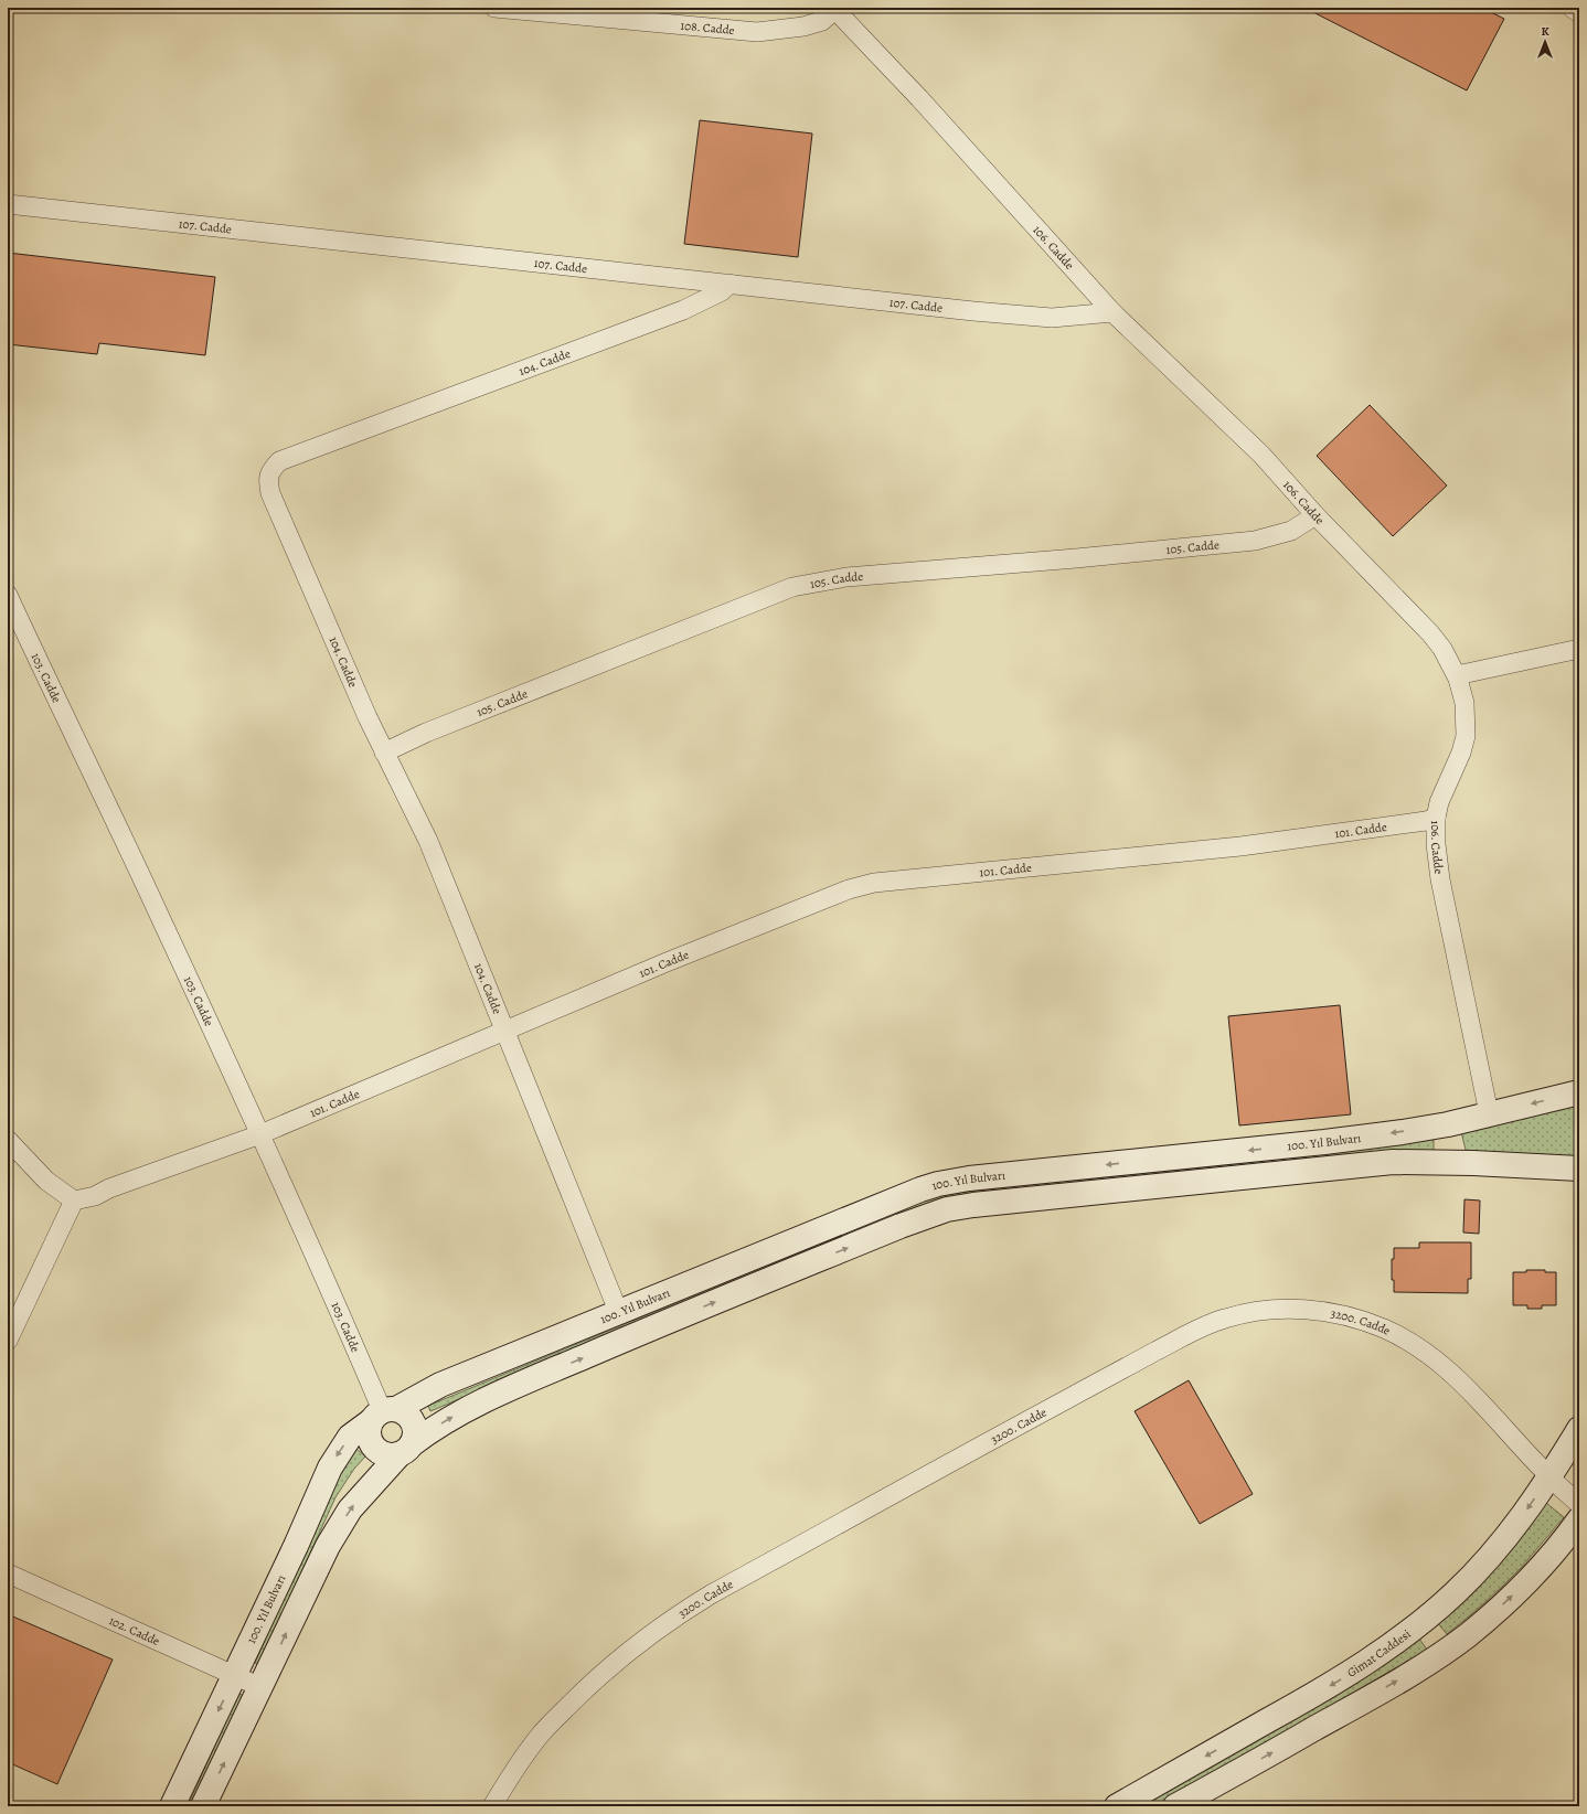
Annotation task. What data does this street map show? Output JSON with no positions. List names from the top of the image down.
{
  "streets": {
    "main road": ["100. Yıl Bulvarı", "Gimat Caddesi"],
    "street": [
      "108. Cadde",
      "107. Cadde",
      "106. Cadde",
      "104. Cadde",
      "105. Cadde",
      "103. Cadde",
      "101. Cadde",
      "3200. Cadde",
      "102. Cadde"
    ]
  },
  "crossings": [
    ["108. Cadde", "106. Cadde"],
    ["107. Cadde", "106. Cadde"],
    ["107. Cadde", "104. Cadde"],
    ["106. Cadde", "105. Cadde"],
    ["106. Cadde", "101. Cadde"],
    ["106. Cadde", "100. Yıl Bulvarı"],
    ["104. Cadde", "105. Cadde"],
    ["104. Cadde", "101. Cadde"],
    ["104. Cadde", "100. Yıl Bulvarı"],
    ["103. Cadde", "101. Cadde"],
    ["103. Cadde", "100. Yıl Bulvarı"],
    ["100. Yıl Bulvarı", "102. Cadde"],
    ["3200. Cadde", "Gimat Caddesi"]
  ],
  "north": "top"
}
